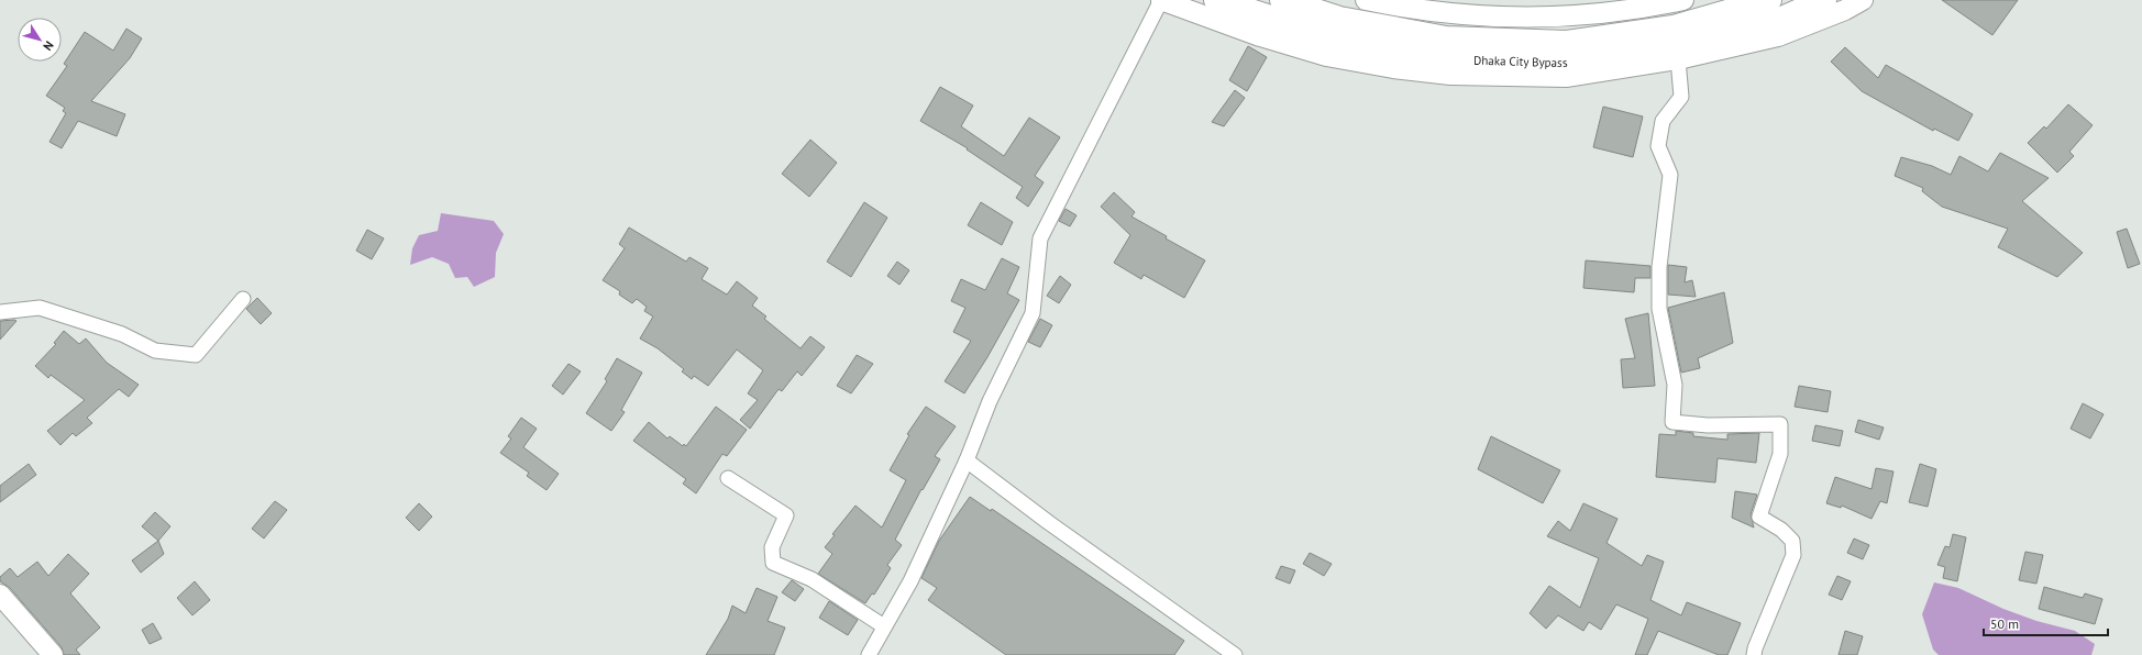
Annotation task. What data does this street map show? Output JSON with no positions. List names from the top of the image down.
{
  "streets": {
    "highway": ["Dhaka City Bypass"]
  },
  "scale_bar": "50 m",
  "north": "bottom right"
}
